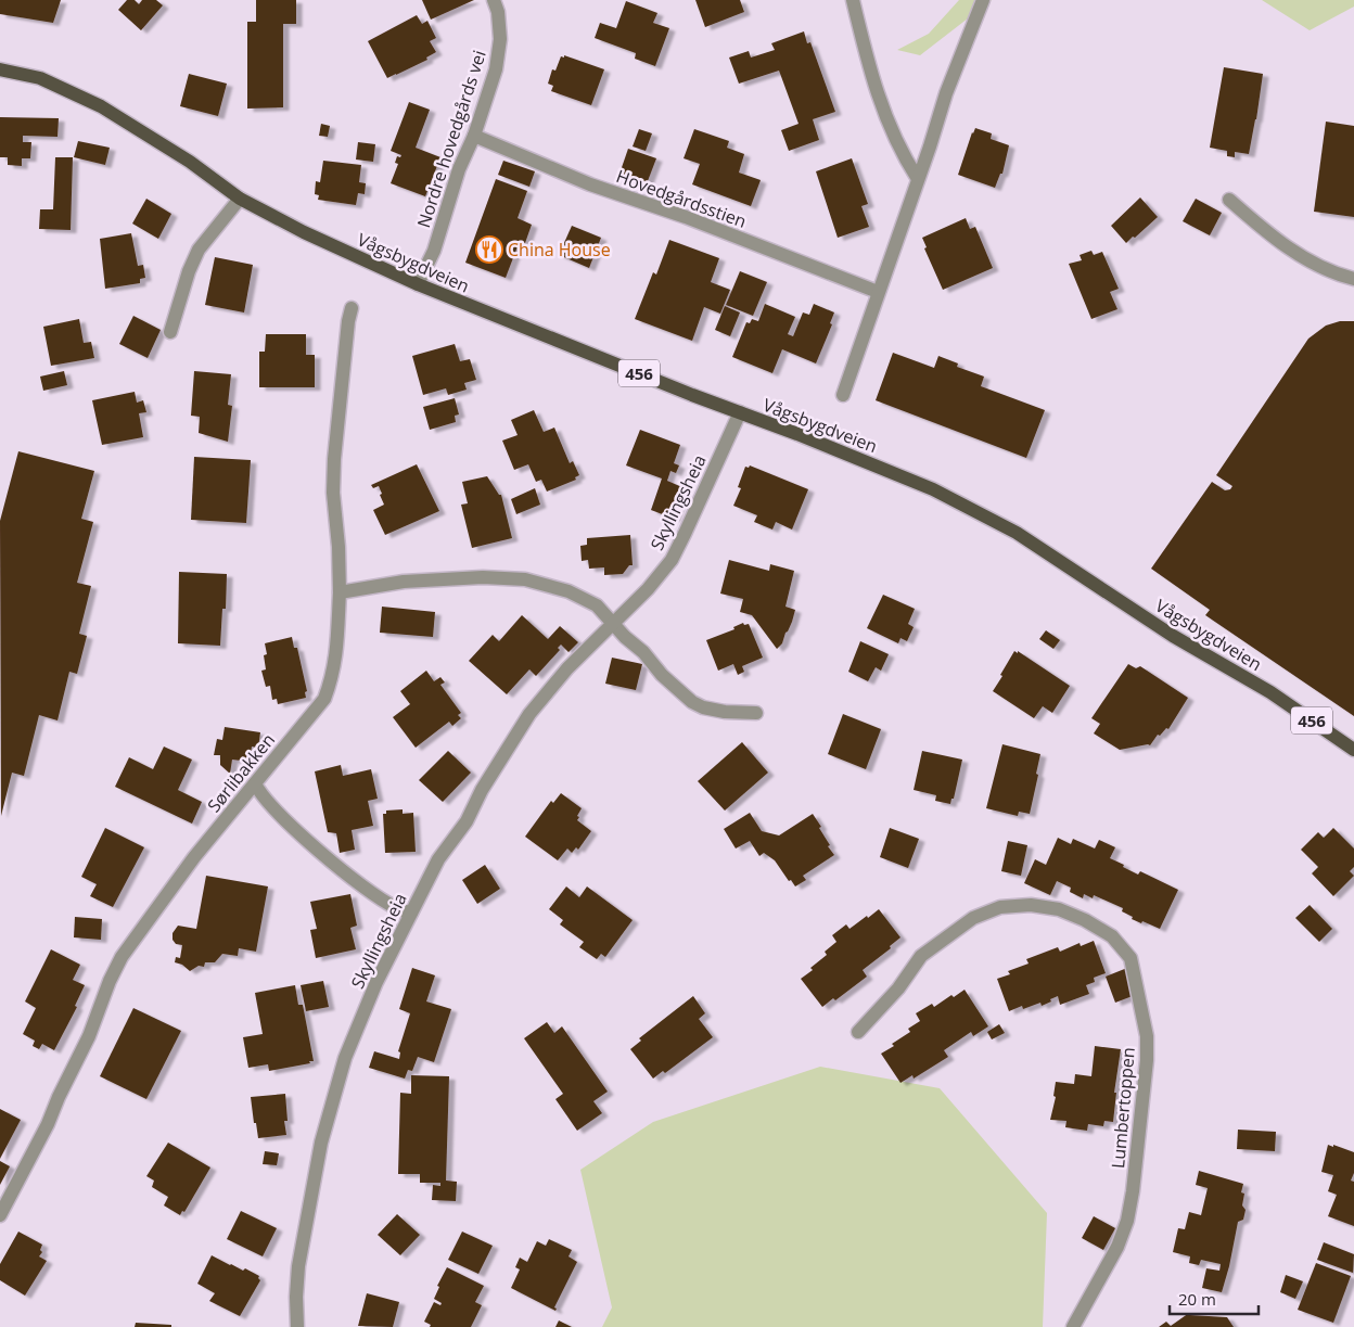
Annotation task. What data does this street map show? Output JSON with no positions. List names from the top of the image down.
{
  "streets": {
    "main road": ["Vågsbygdveien", "456"],
    "street": [
      "Nordre hovedgårds vei",
      "Hovedgårdsstien",
      "Skyllingsheia",
      "Sørlibakken",
      "Lumbertoppen"
    ]
  },
  "crossings": [
    ["Nordre hovedgårds vei", "Hovedgårdsstien"],
    ["Nordre hovedgårds vei", "Vågsbygdveien"],
    ["Vågsbygdveien", "Skyllingsheia"]
  ],
  "places": {
    "restaurant": ["China House"]
  },
  "scale_bar": "20 m"
}
